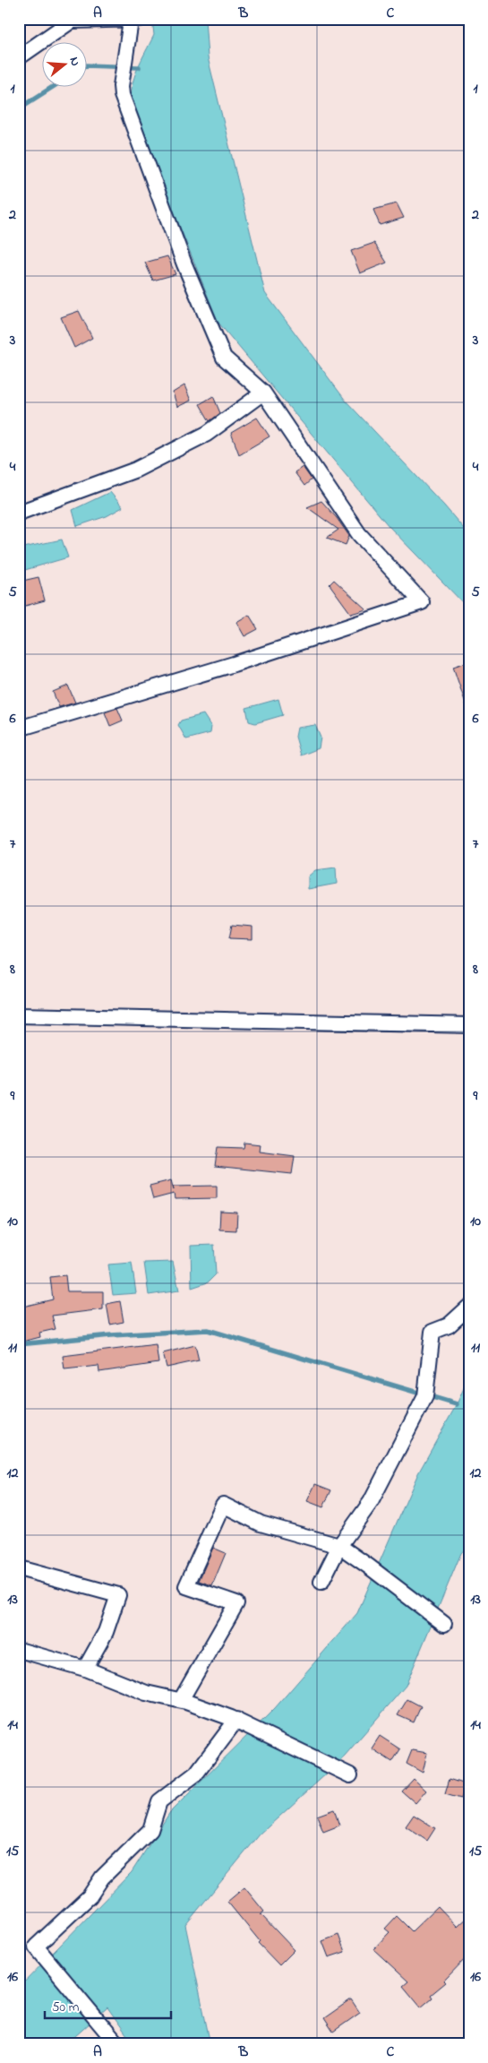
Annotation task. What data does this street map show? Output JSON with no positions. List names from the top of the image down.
{
  "scale_bar": "50 m",
  "north": "right",
  "grid": {
    "columns": ["A", "B", "C"],
    "rows": [
      "1",
      "2",
      "3",
      "4",
      "5",
      "6",
      "7",
      "8",
      "9",
      "10",
      "11",
      "12",
      "13",
      "14",
      "15",
      "16"
    ]
  }
}
